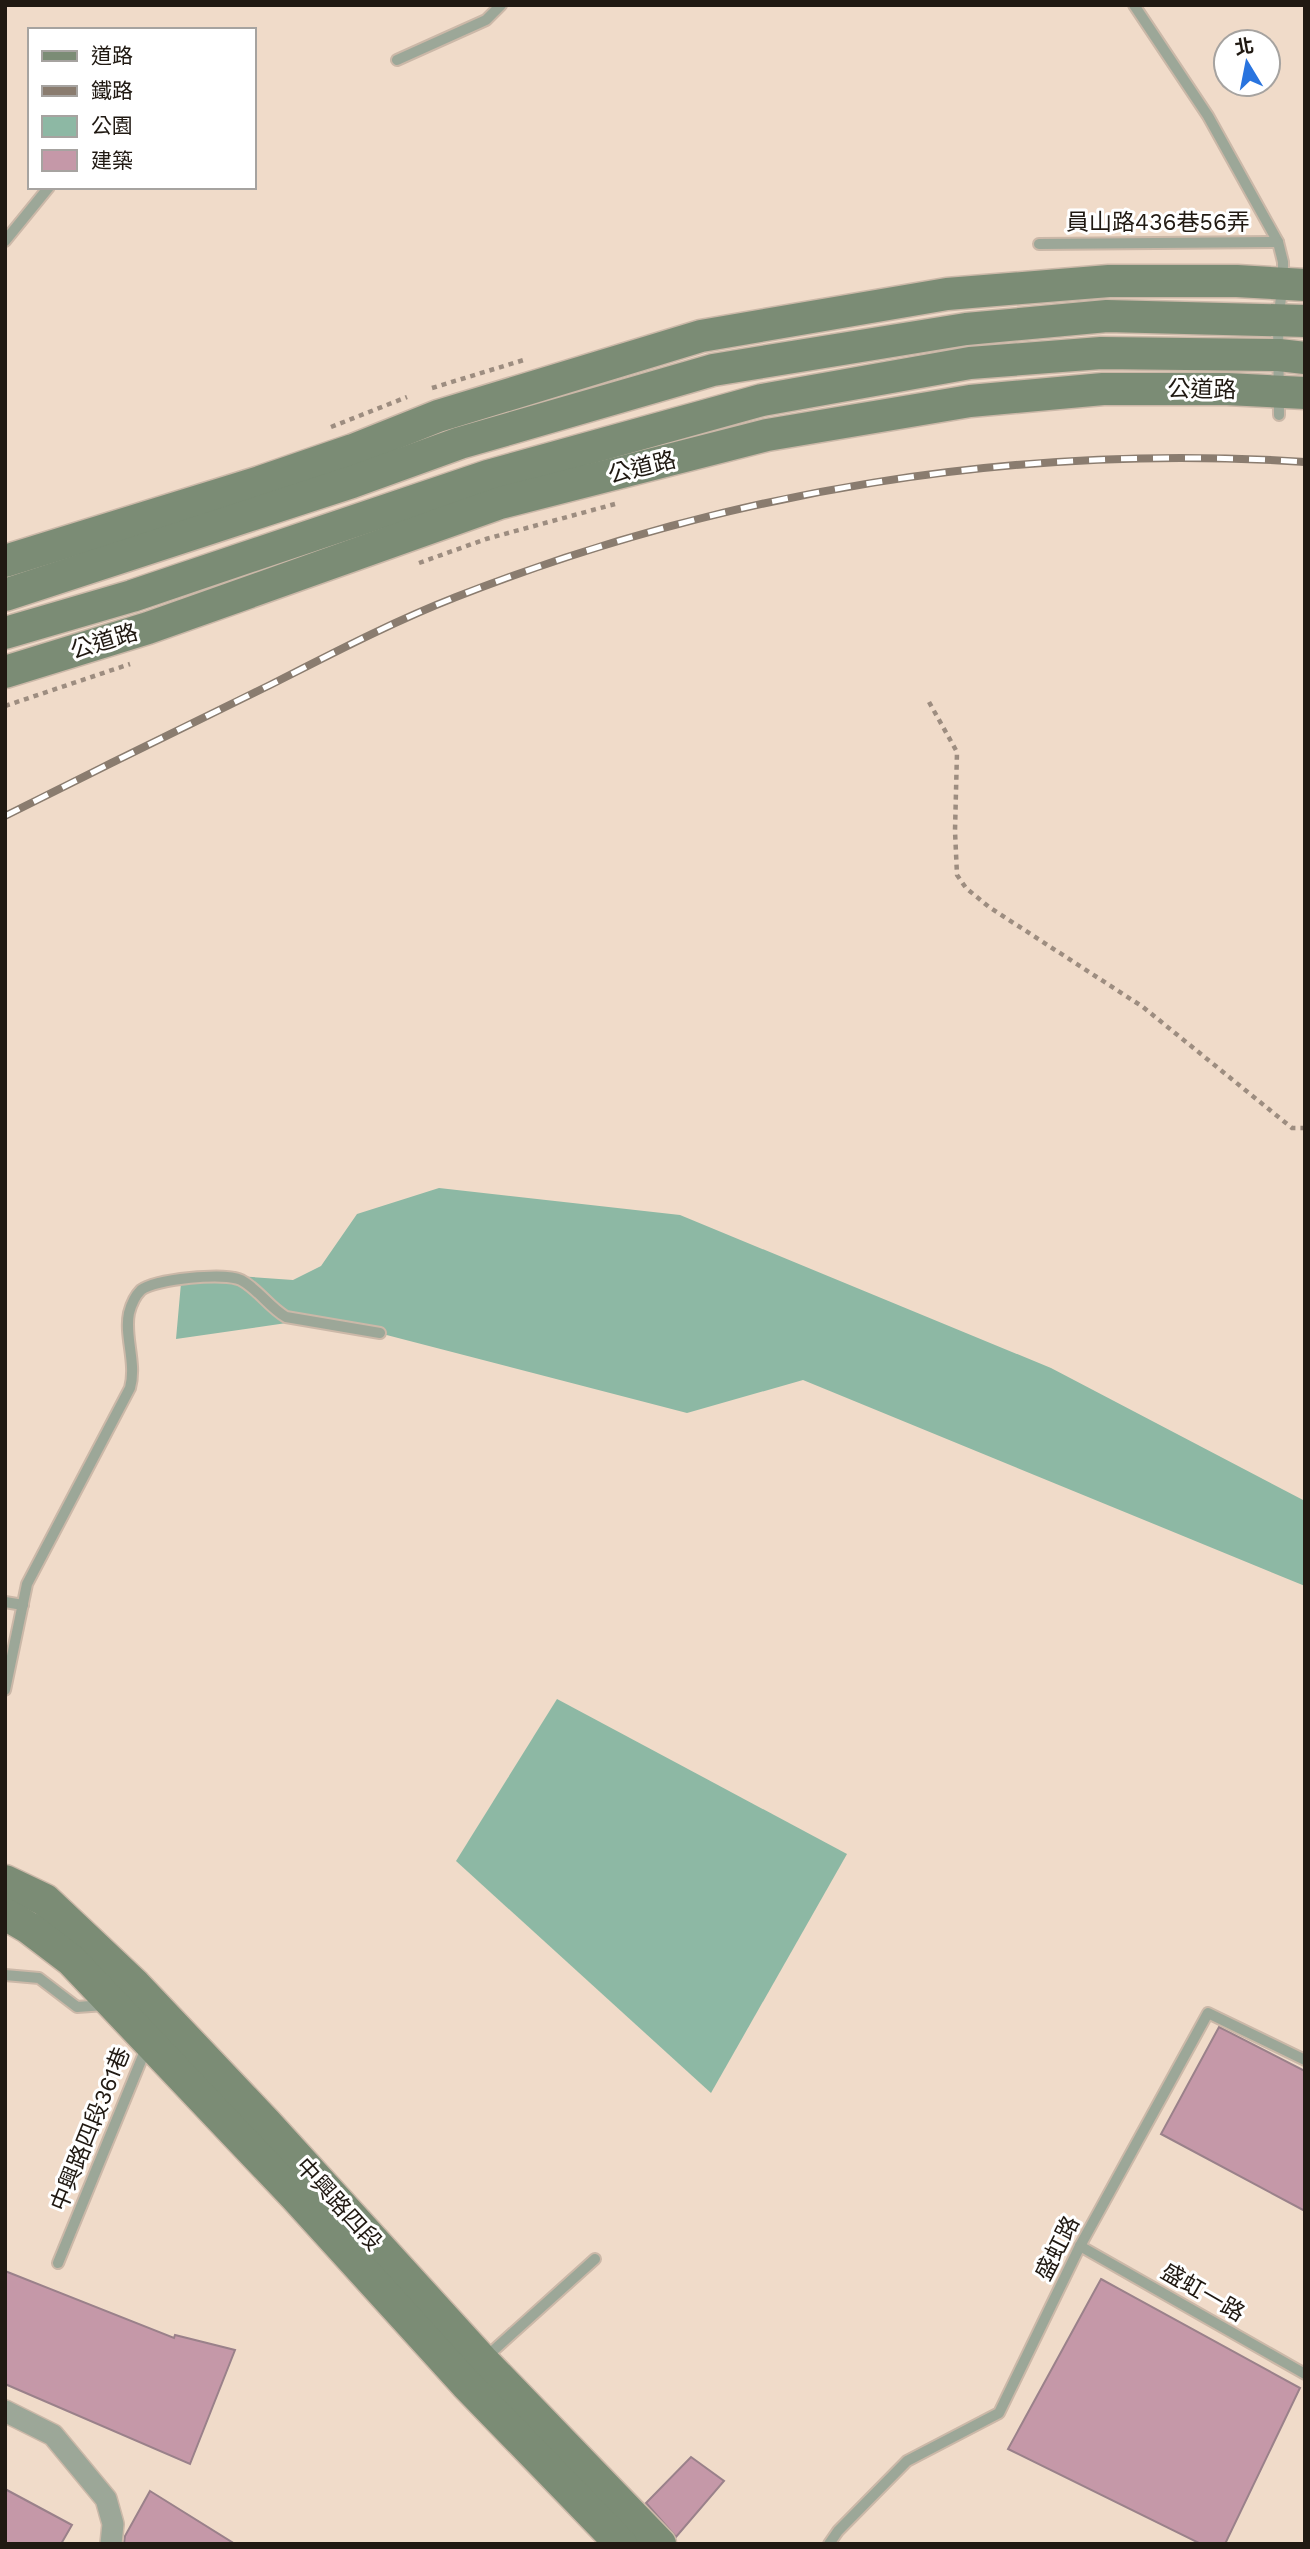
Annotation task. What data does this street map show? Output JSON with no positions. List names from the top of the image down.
{
  "streets": {
    "street": ["公道路", "中興路四段"],
    "lane": [
      "員山路436巷56弄",
      "中興路四段361巷",
      "盛虹路",
      "盛虹一路"
    ]
  },
  "crossings": [
    ["中興路四段361巷", "中興路四段"],
    ["盛虹路", "盛虹一路"]
  ],
  "legend": [
    "道路",
    "鐵路",
    "公園",
    "建築"
  ],
  "north": "top"
}
